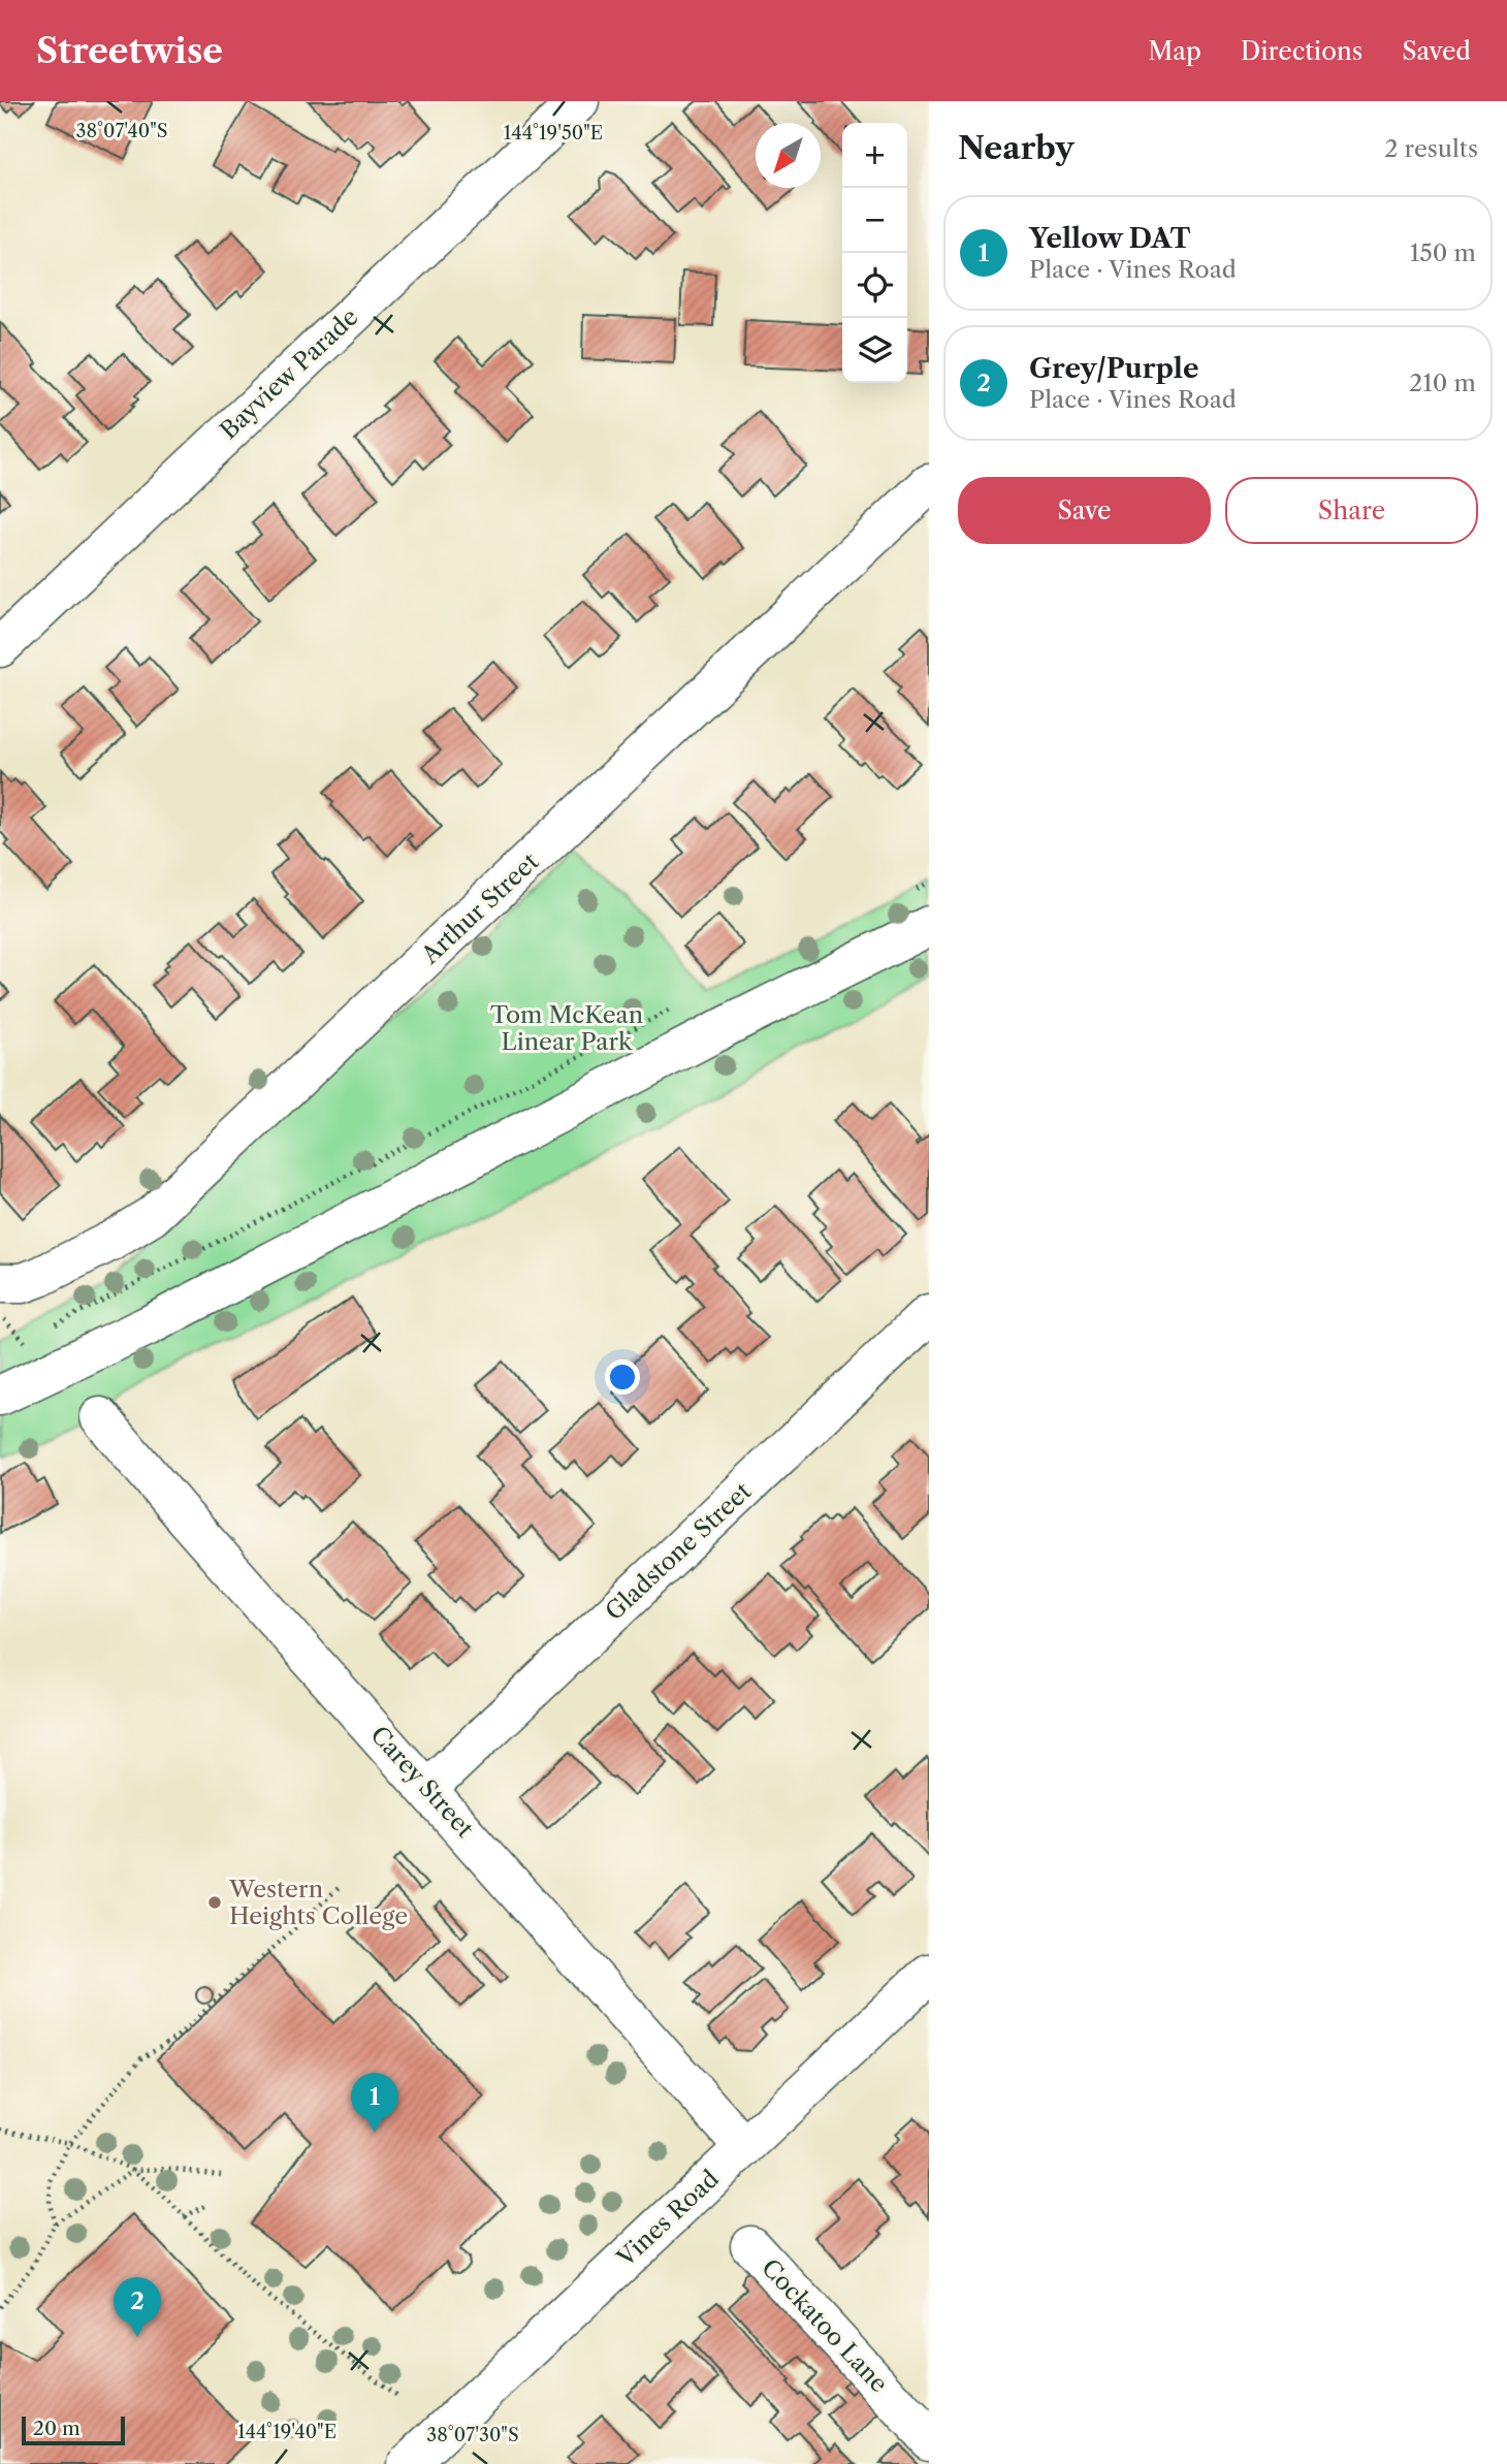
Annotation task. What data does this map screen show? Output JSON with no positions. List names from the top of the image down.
{
  "streets": {
    "street": [
      "Bayview Parade",
      "Arthur Street",
      "Gladstone Street",
      "Carey Street",
      "Vines Road",
      "Cockatoo Lane"
    ]
  },
  "crossings": [
    ["Gladstone Street", "Carey Street"],
    ["Carey Street", "Vines Road"]
  ],
  "parks": ["Tom McKean Linear Park"],
  "places": ["Western Heights College"],
  "scale_bar": "20 m",
  "north": "bottom left",
  "page": {
    "header": "Streetwise",
    "nav": ["Map", "Directions", "Saved"],
    "heading": ["Nearby", "2 results"],
    "map_buttons": ["+", "−"],
    "list": [
      {
        "mark": "1",
        "name": "Yellow DAT",
        "note": "Place · Vines Road",
        "value": "150 m"
      },
      {
        "mark": "2",
        "name": "Grey/Purple",
        "note": "Place · Vines Road",
        "value": "210 m"
      }
    ],
    "buttons": ["Save", "Share"],
    "pins": ["1", "2"],
    "scale": "20 m"
  },
  "coordinates": [
    "38°07'40\"S",
    "144°19'50\"E",
    "144°19'40\"E",
    "38°07'30\"S"
  ]
}
